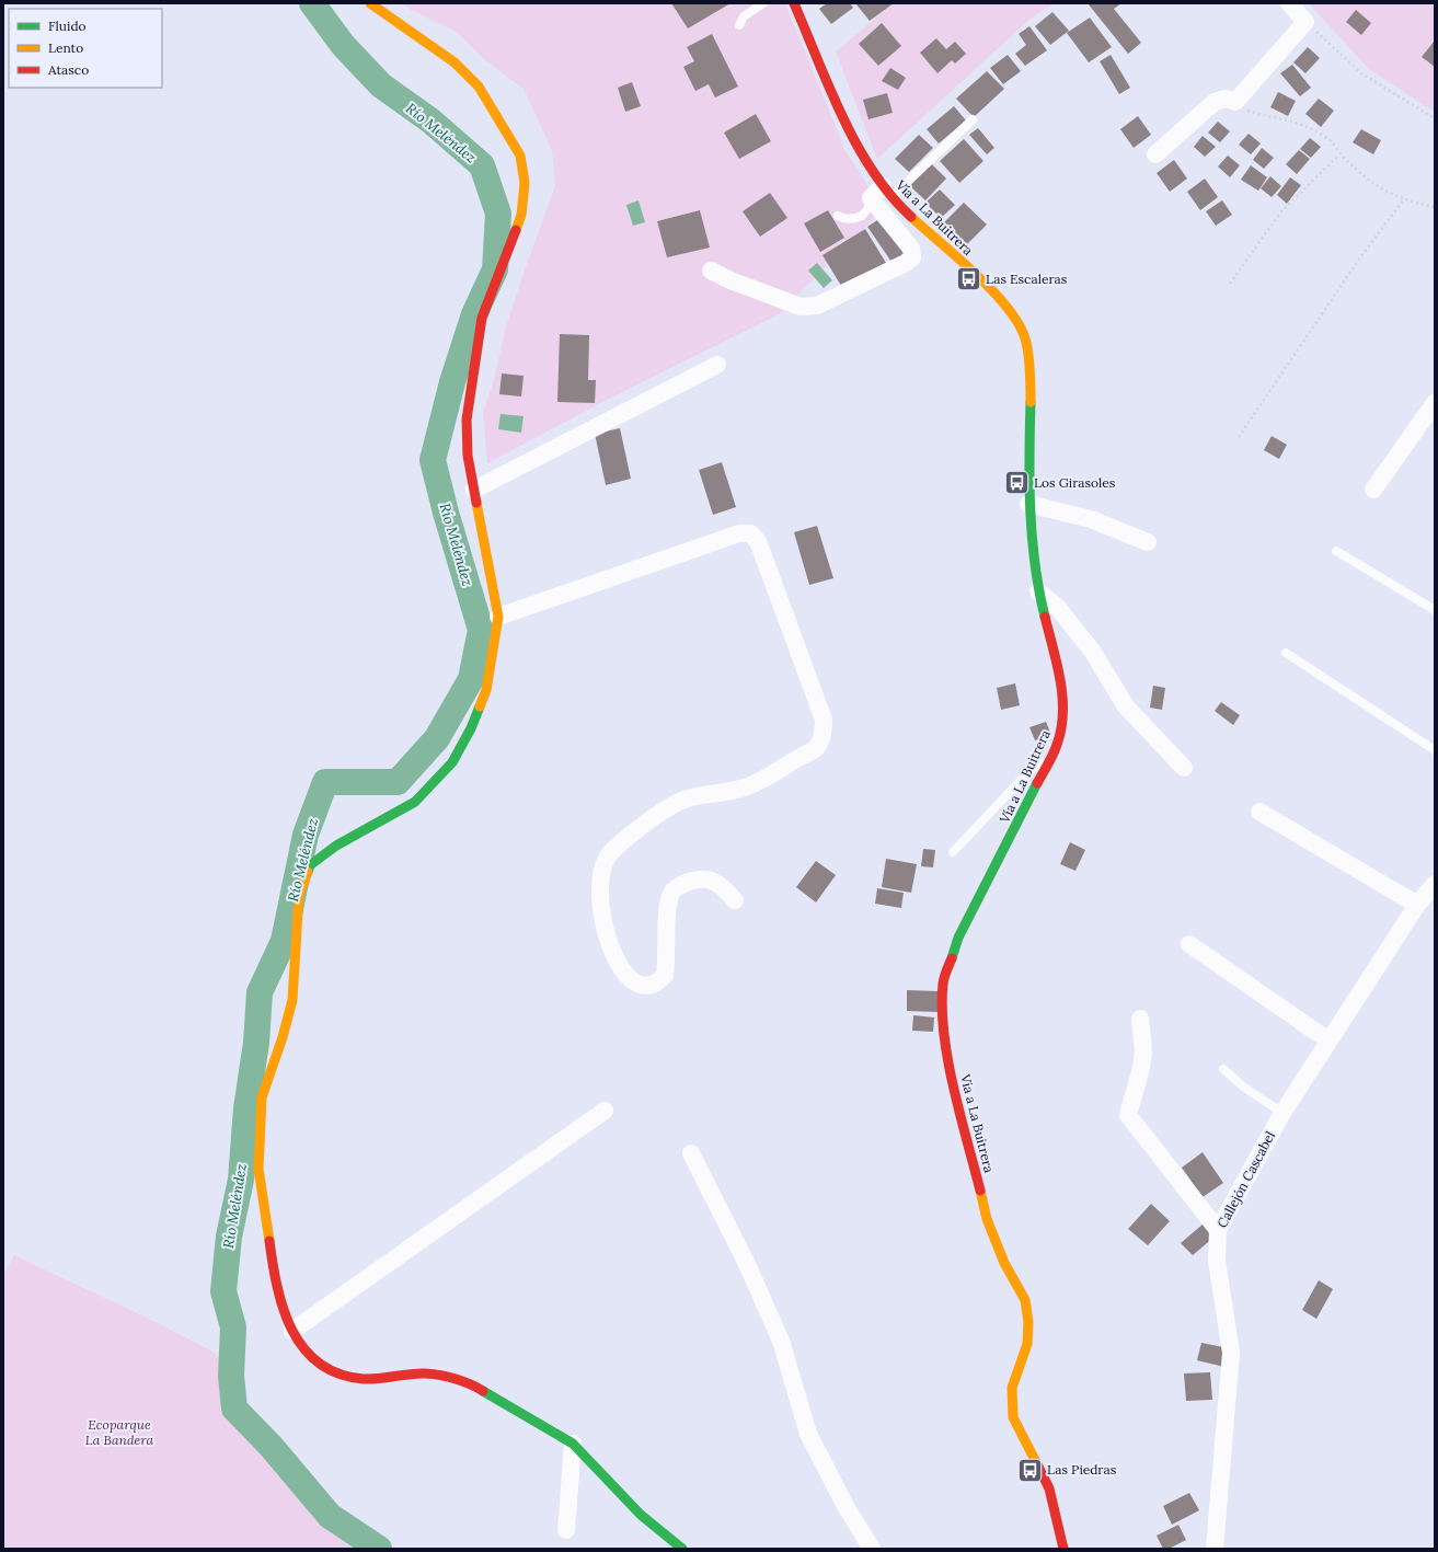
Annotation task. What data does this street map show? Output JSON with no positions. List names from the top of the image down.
{
  "streets": {
    "street": ["Vía a La Buitrera", "Callejón Cascabel"]
  },
  "water": ["Río Meléndez"],
  "parks": ["Ecoparque La Bandera"],
  "places": {
    "bus stop": ["Las Escaleras", "Los Girasoles", "Las Piedras"]
  },
  "legend": ["Fluido", "Lento", "Atasco"]
}
